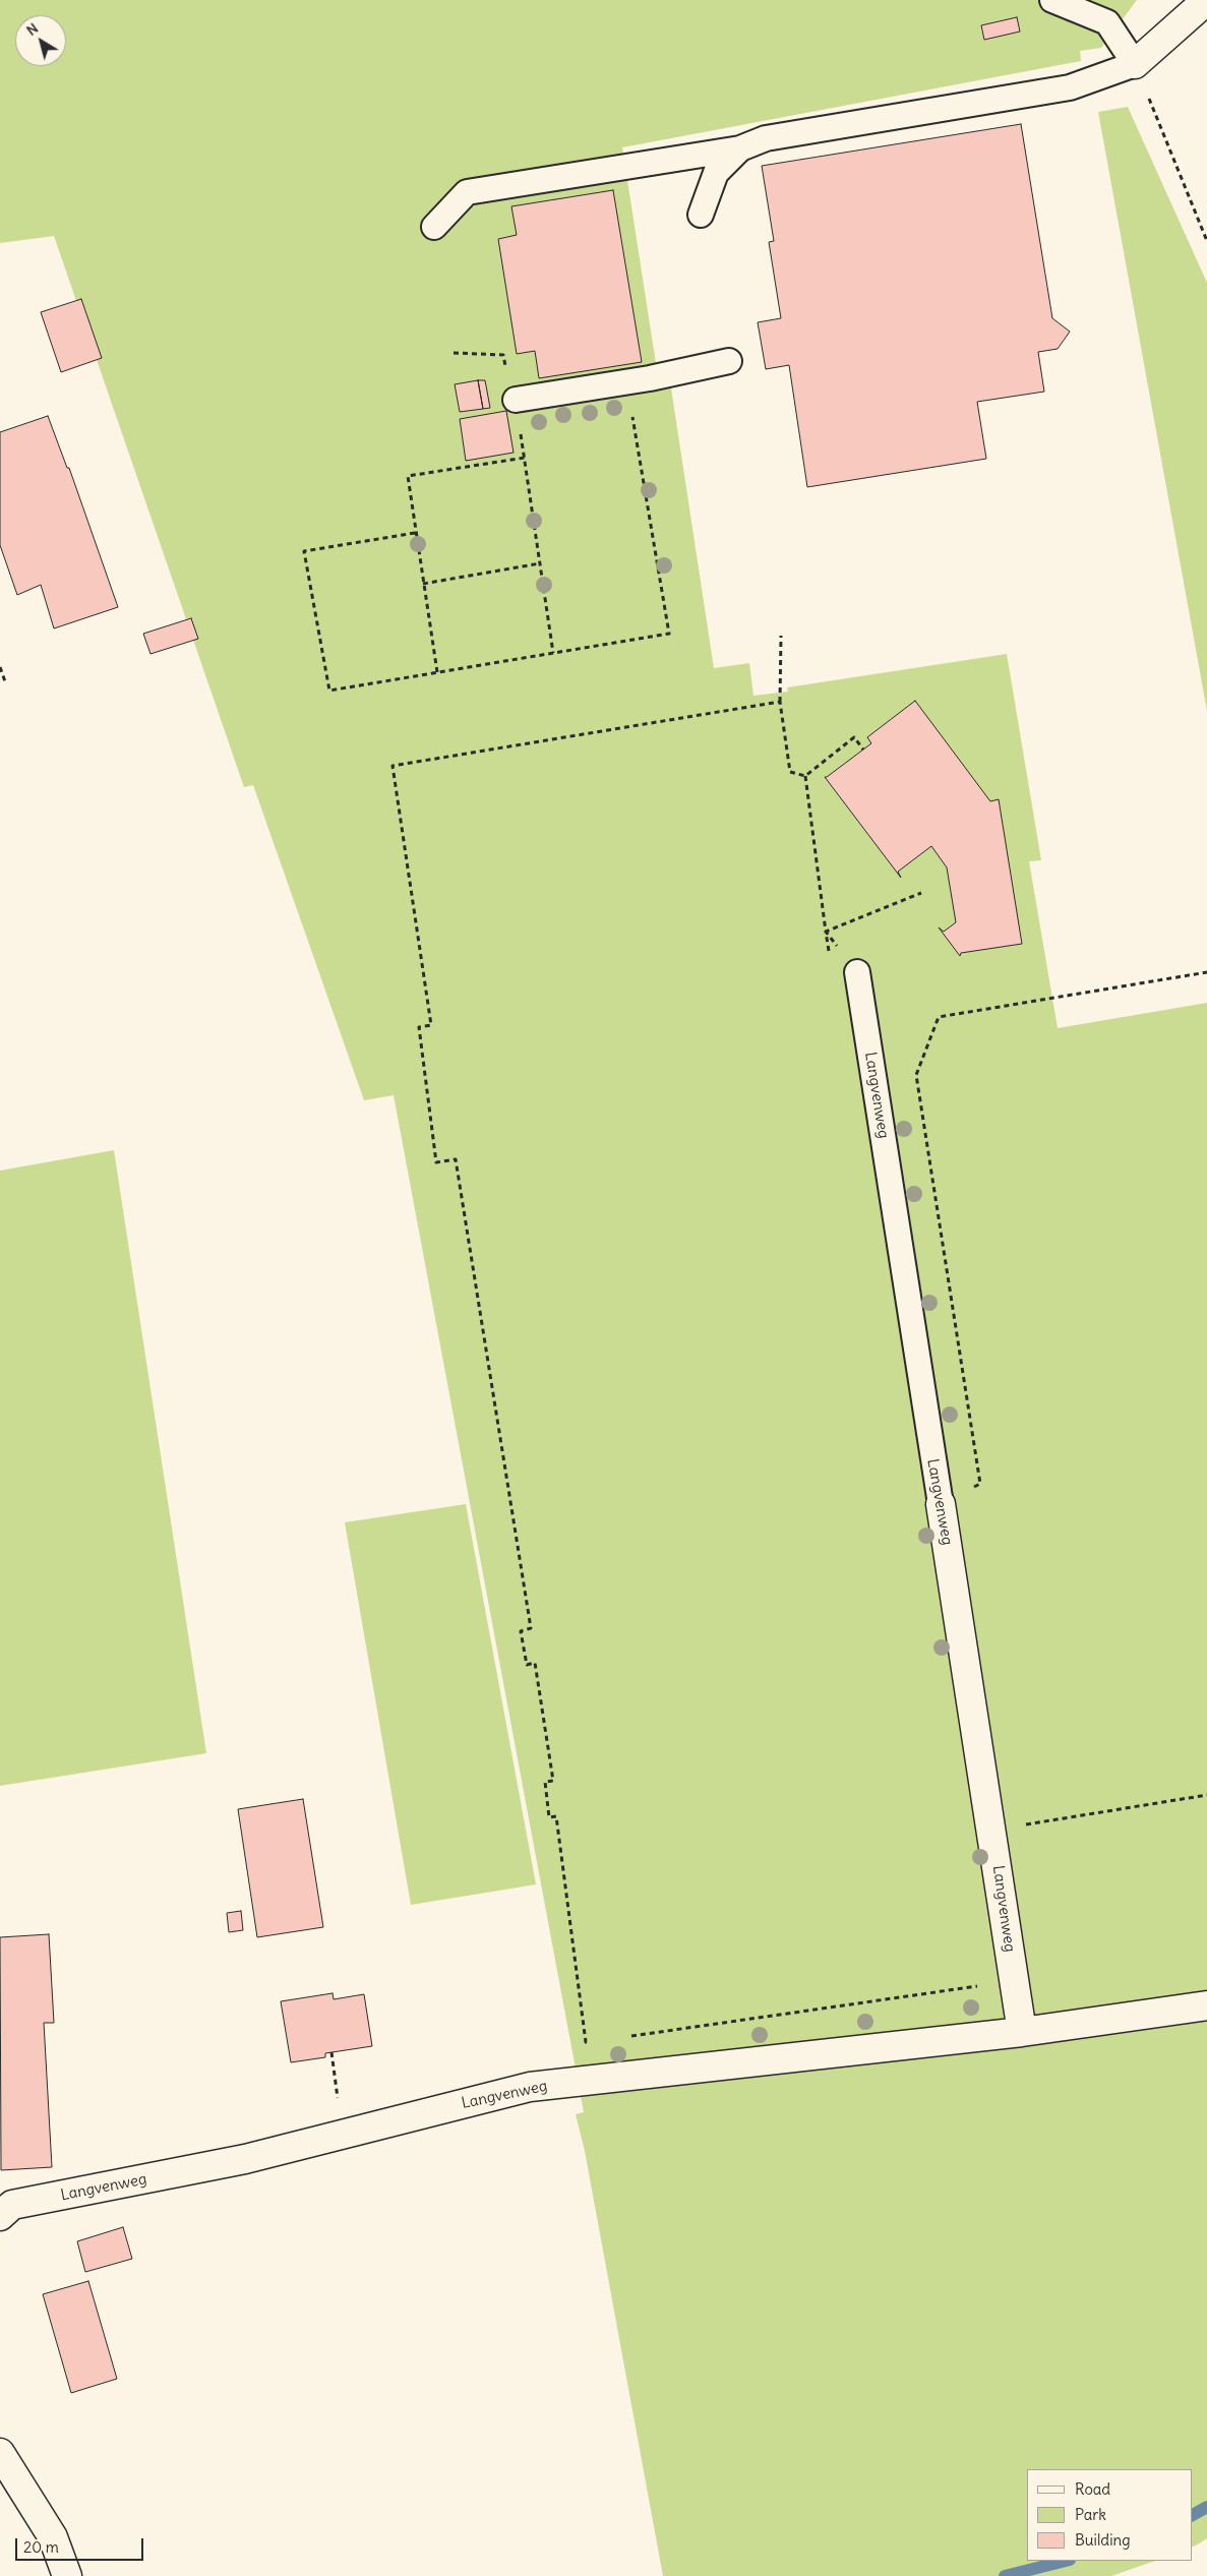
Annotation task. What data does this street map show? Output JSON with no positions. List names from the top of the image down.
{
  "streets": {
    "street": ["Langvenweg"]
  },
  "legend": ["Road", "Park", "Building"],
  "scale_bar": "20 m",
  "north": "top left"
}
